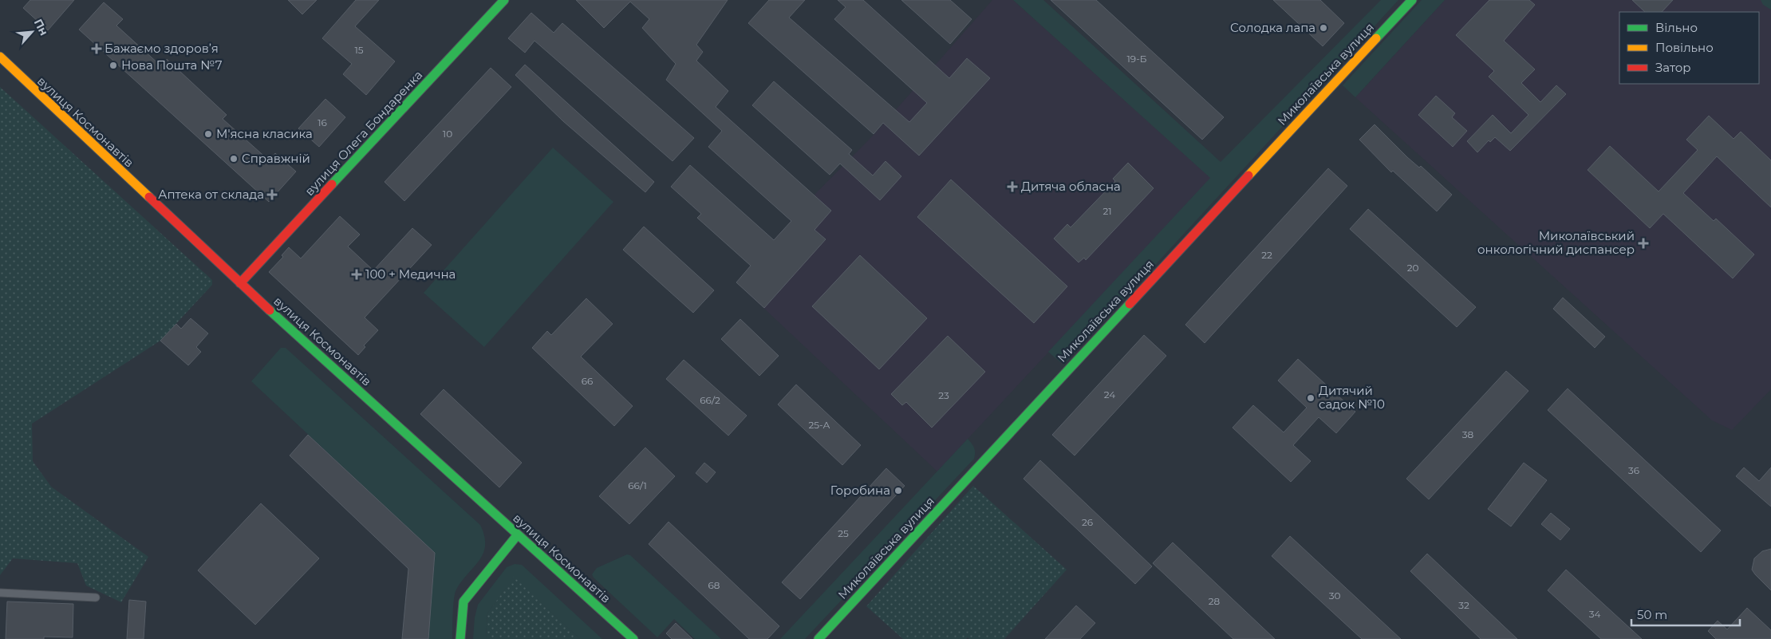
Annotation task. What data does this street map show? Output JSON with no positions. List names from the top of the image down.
{
  "streets": {
    "street": ["Миколаївська вулиця", "вулиця Космонавтів", "вулиця Олега Бондаренка"]
  },
  "crossings": [
    ["вулиця Космонавтів", "вулиця Олега Бондаренка"]
  ],
  "places": {
    "other": [
      "Солодка лапа",
      "Нова Пошта №7",
      "М'ясна класика",
      "Справжній",
      "Дитячий садок №10",
      "Горобина"
    ],
    "health": [
      "Бажаємо здоровʼя",
      "Дитяча обласна",
      "Аптека от склада",
      "Миколаївський онкологічний диспансер",
      "100 + Медична"
    ]
  },
  "house_numbers": [
    "15",
    "19-Б",
    "16",
    "10",
    "21",
    "22",
    "20",
    "66",
    "24",
    "23",
    "66/2",
    "25-А",
    "38",
    "36",
    "66/1",
    "26",
    "25",
    "68",
    "30",
    "28",
    "32",
    "34"
  ],
  "legend": ["Вільно", "Повільно", "Затор"],
  "scale_bar": "50 m",
  "north": "top right"
}
